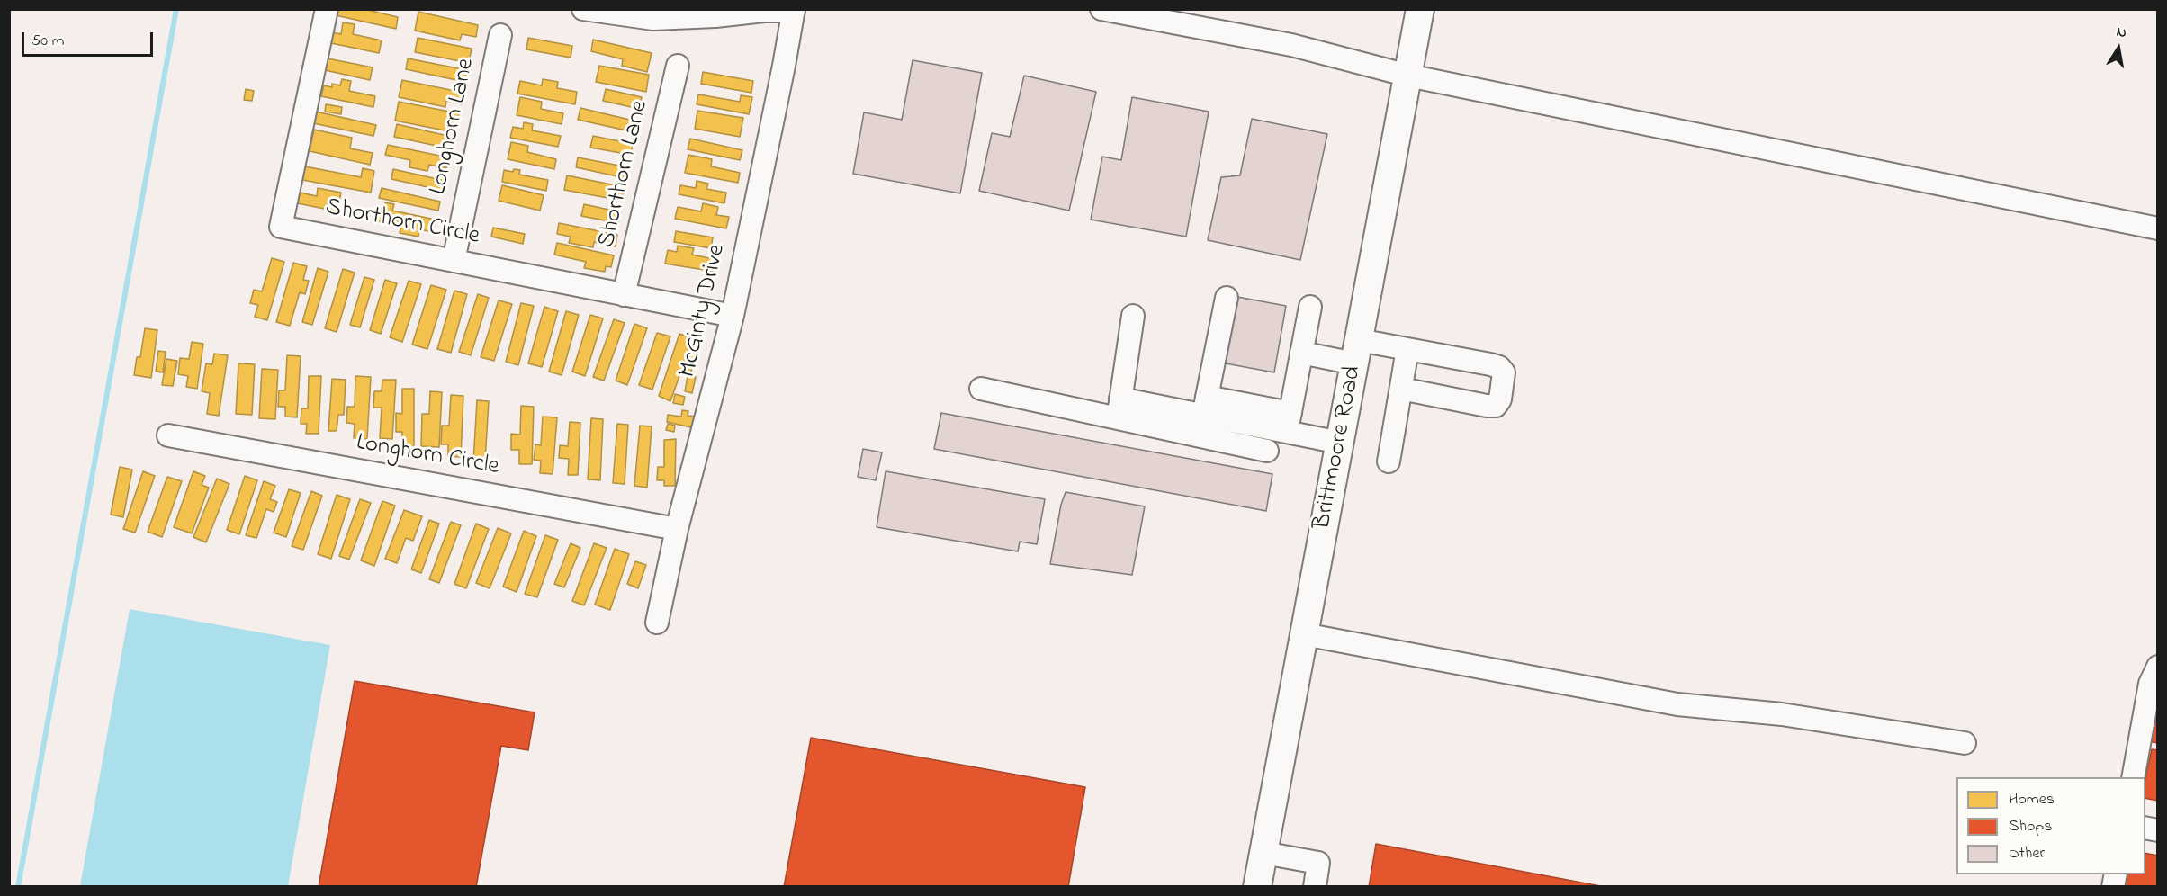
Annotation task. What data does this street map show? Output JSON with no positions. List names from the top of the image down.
{
  "streets": {
    "main road": ["Brittmoore Road"],
    "street": [
      "Longhorn Lane",
      "Shorthorn Lane",
      "Shorthorn Circle",
      "McGinty Drive",
      "Longhorn Circle"
    ]
  },
  "crossings": [
    ["Longhorn Lane", "Shorthorn Circle"],
    ["Shorthorn Lane", "Shorthorn Circle"],
    ["Shorthorn Circle", "McGinty Drive"],
    ["McGinty Drive", "Longhorn Circle"]
  ],
  "legend": ["Homes", "Shops", "Other"],
  "scale_bar": "50 m",
  "north": "top"
}
